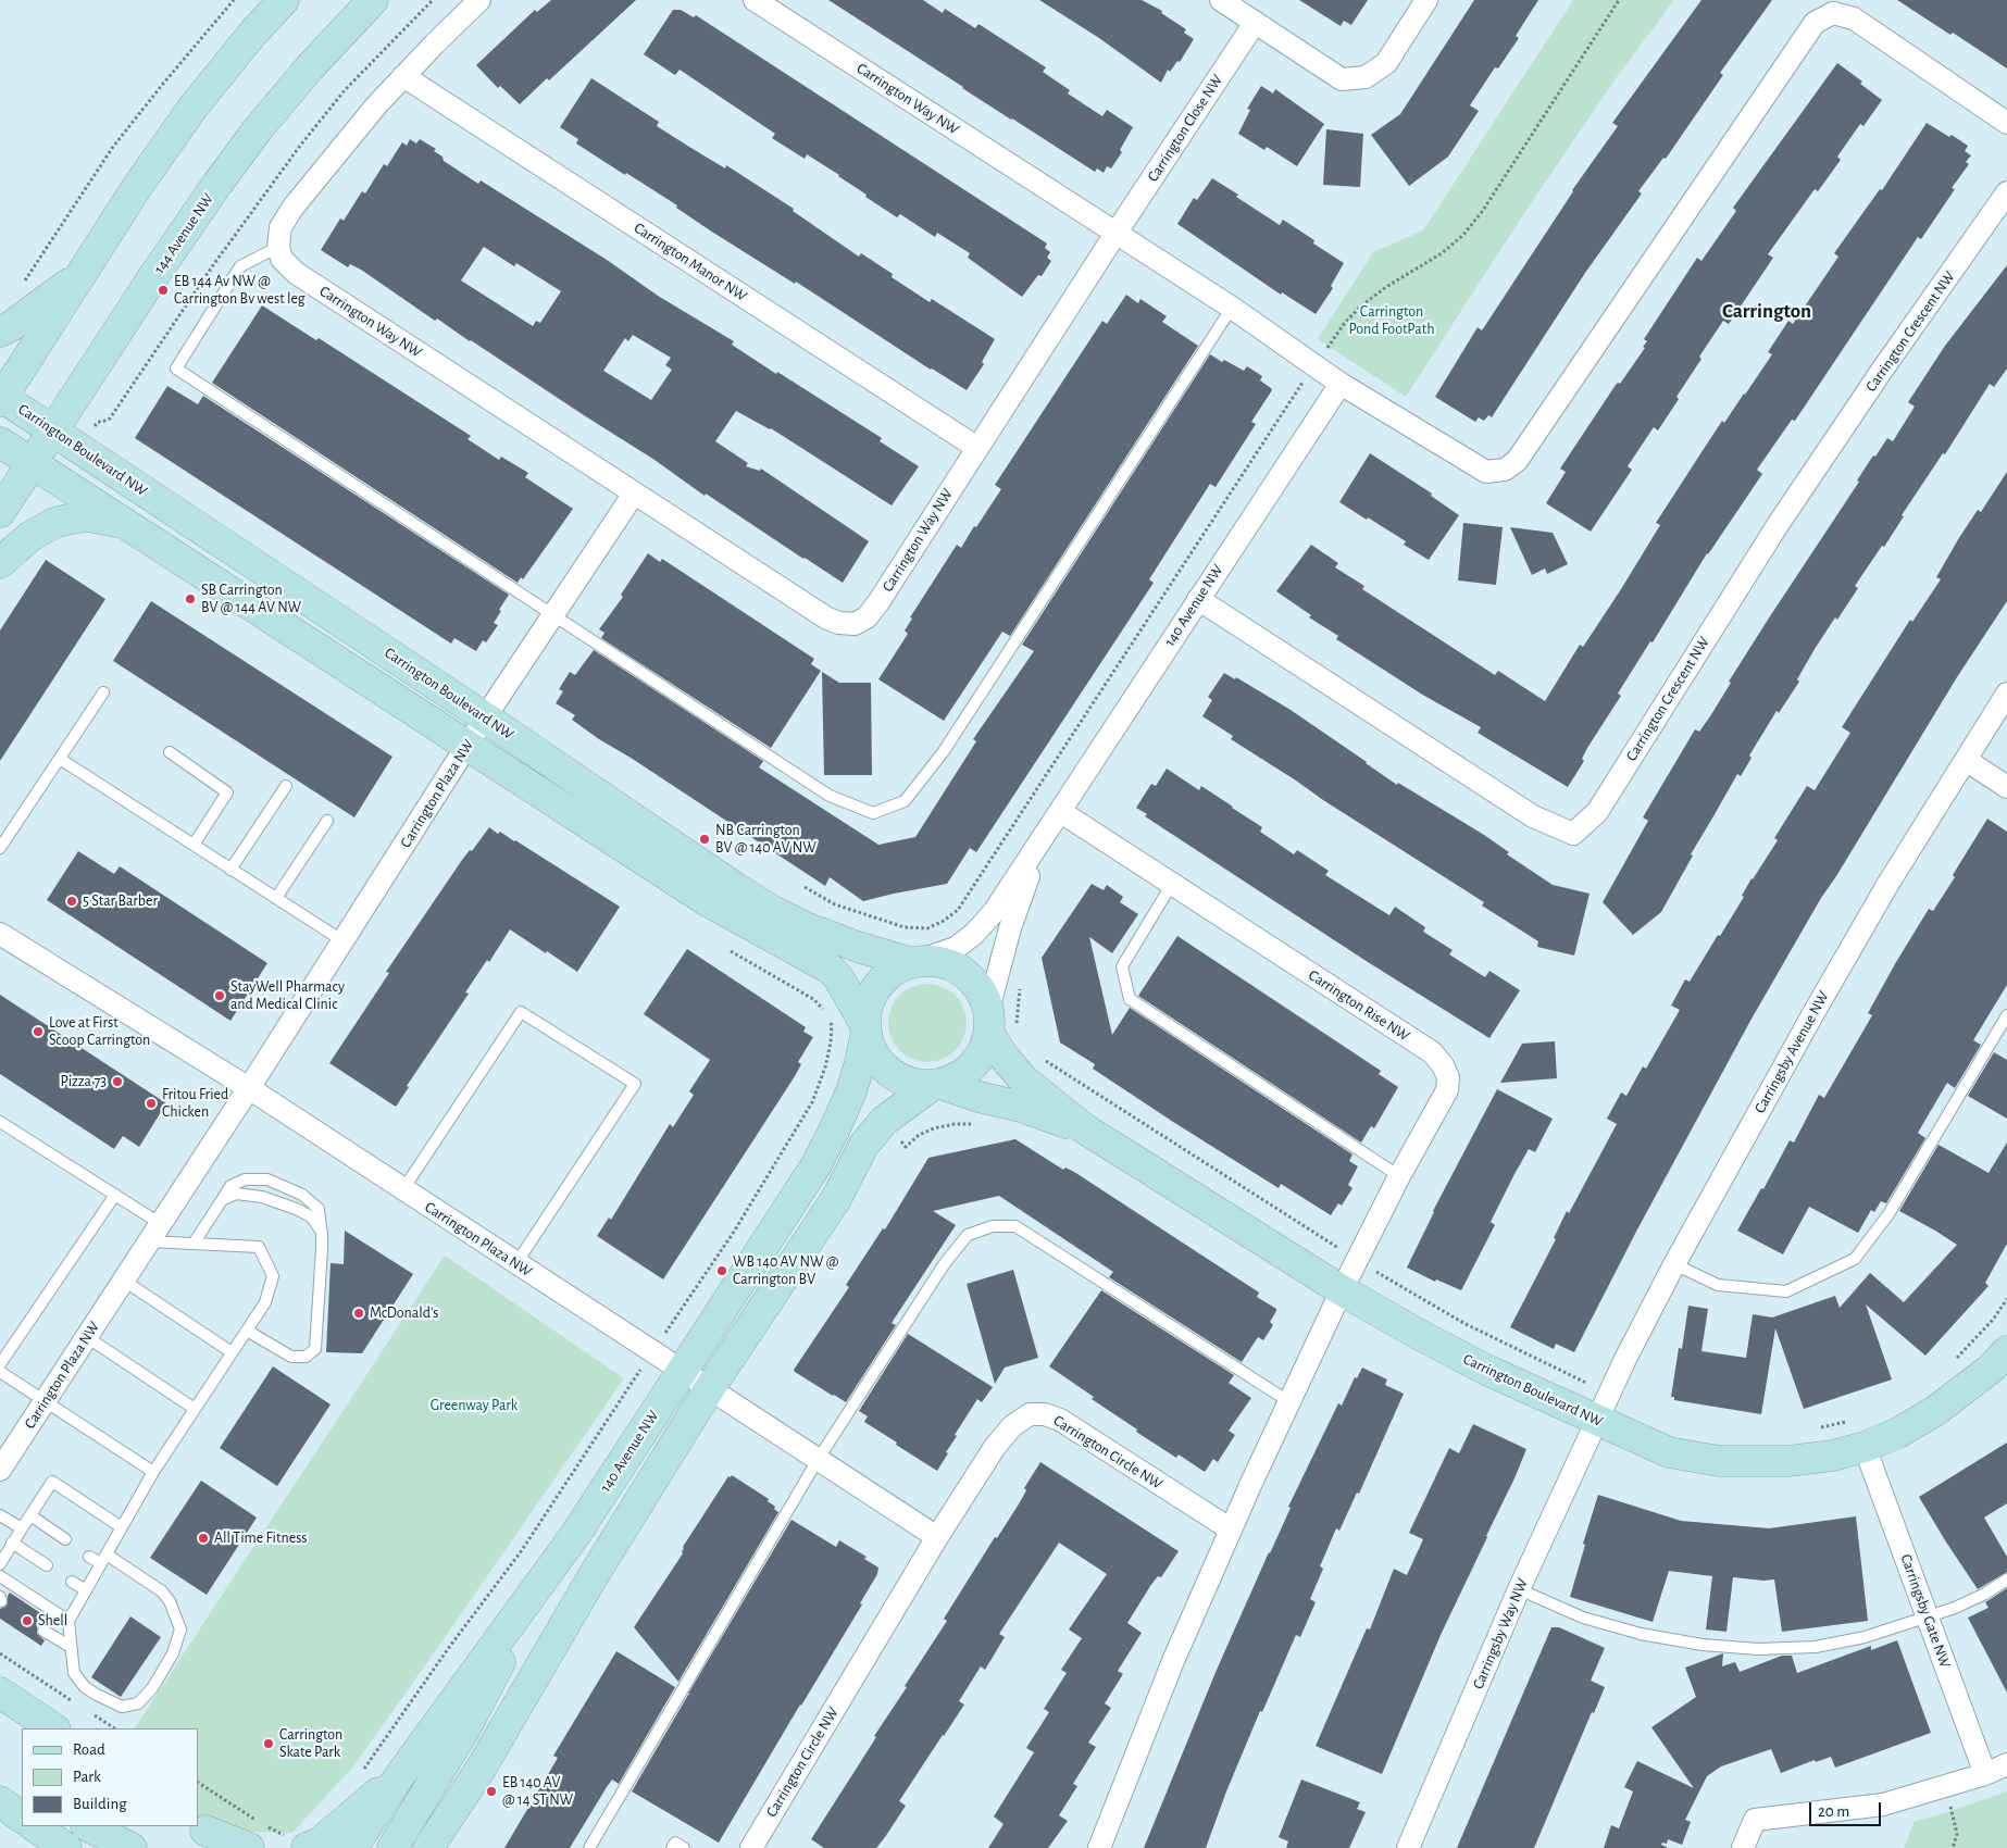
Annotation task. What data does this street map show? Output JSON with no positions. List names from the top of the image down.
{
  "streets": {
    "street": [
      "Carrington Way NW",
      "Carrington Close NW",
      "144 Avenue NW",
      "Carrington Manor NW",
      "Carrington Crescent NW",
      "Carrington Boulevard NW",
      "140 Avenue NW",
      "Carrington Plaza NW",
      "Carrington Rise NW",
      "Carringsby Avenue NW",
      "Carrington Circle NW",
      "Carringsby Gate NW",
      "Carringsby Way NW"
    ]
  },
  "crossings": [
    ["Carrington Way NW", "Carrington Close NW"],
    ["Carrington Way NW", "Carrington Manor NW"],
    ["Carrington Way NW", "140 Avenue NW"],
    ["144 Avenue NW", "Carrington Boulevard NW"],
    ["Carrington Crescent NW", "140 Avenue NW"],
    ["Carrington Boulevard NW", "140 Avenue NW"],
    ["Carrington Boulevard NW", "Carrington Plaza NW"],
    ["Carrington Boulevard NW", "Carrington Rise NW"],
    ["Carrington Boulevard NW", "Carringsby Avenue NW"],
    ["Carrington Boulevard NW", "Carringsby Gate NW"],
    ["Carrington Boulevard NW", "Carringsby Way NW"],
    ["140 Avenue NW", "Carrington Plaza NW"],
    ["140 Avenue NW", "Carrington Rise NW"],
    ["Carringsby Avenue NW", "Carringsby Way NW"]
  ],
  "districts": ["Carrington"],
  "parks": ["Carrington Pond FootPath", "Greenway Park"],
  "places": [
    "EB 144 Av NW @ Carrington Bv west leg",
    "SB Carrington BV @ 144 AV NW",
    "NB Carrington BV @ 140 AV NW",
    "5 Star Barber",
    "StayWell Pharmacy and Medical Clinic",
    "Love at First Scoop Carrington",
    "Pizza 73",
    "Fritou Fried Chicken",
    "WB 140 AV NW @ Carrington BV",
    "McDonald's",
    "All Time Fitness",
    "Shell",
    "Carrington Skate Park",
    "EB 140 AV @ 14 ST NW"
  ],
  "legend": ["Road", "Park", "Building"],
  "scale_bar": "20 m"
}
